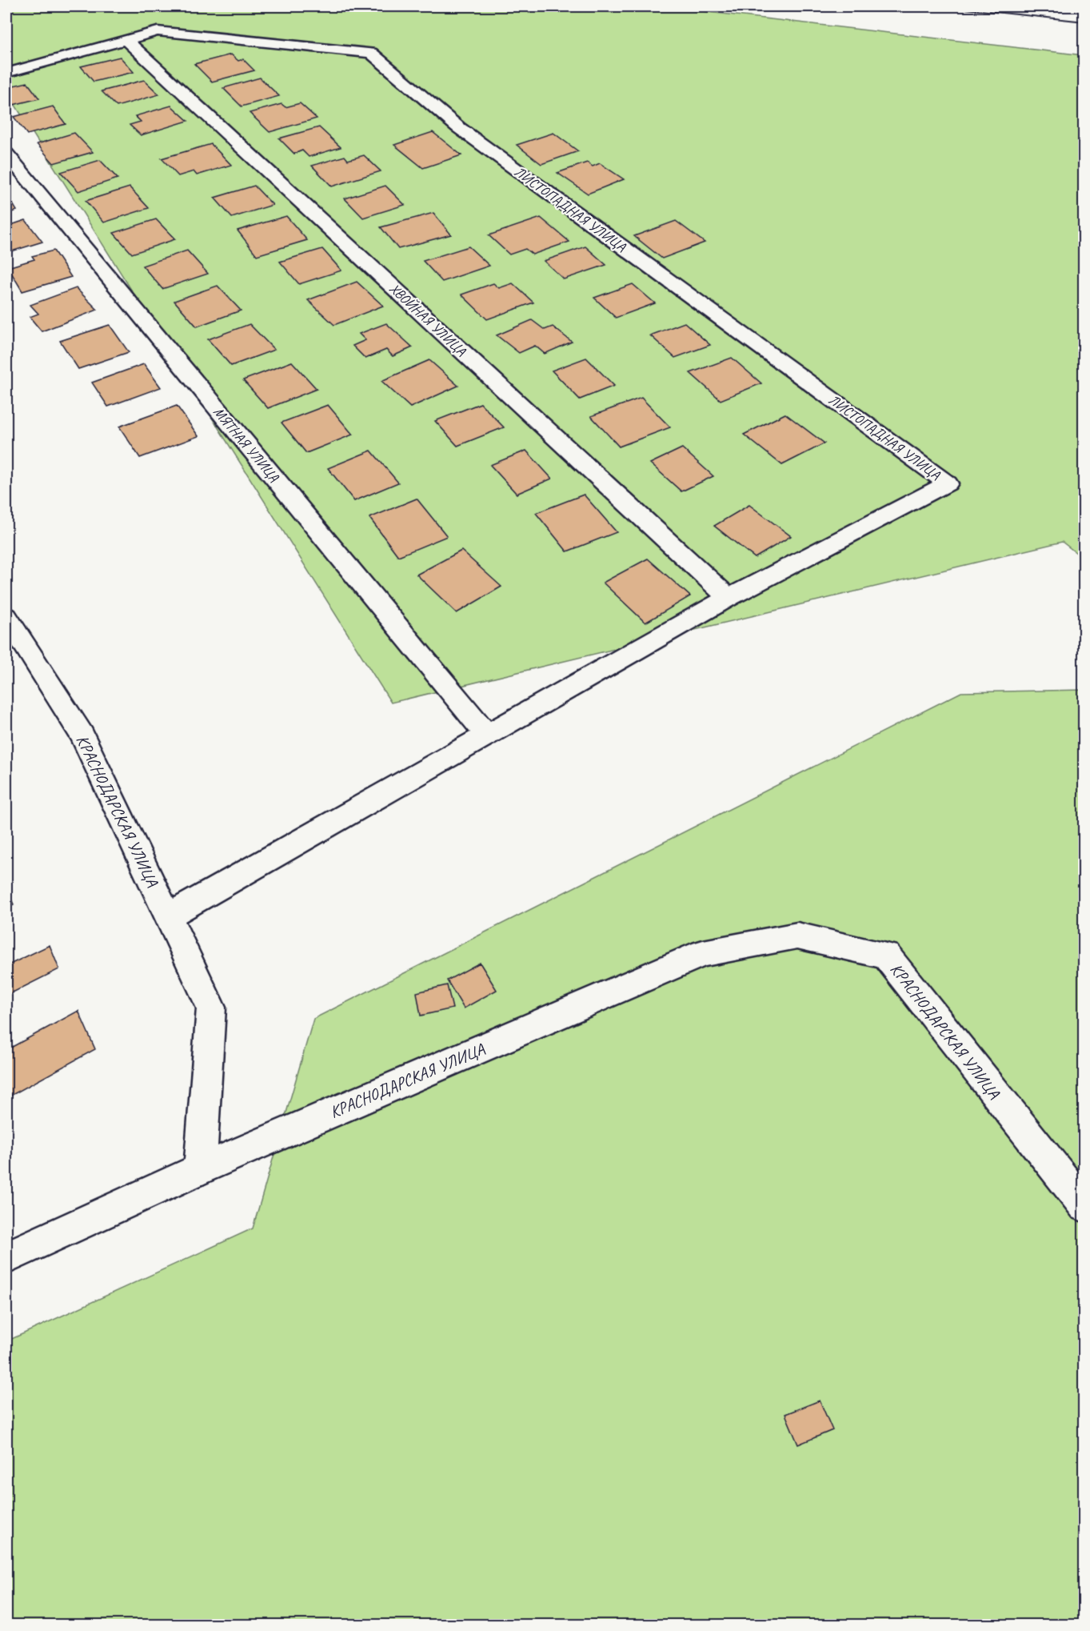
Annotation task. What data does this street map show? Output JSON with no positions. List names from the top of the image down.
{
  "streets": {
    "street": [
      "ЛИСТОПАДНАЯ УЛИЦА",
      "ХВОЙНАЯ УЛИЦА",
      "МЯТНАЯ УЛИЦА",
      "КРАСНОДАРСКАЯ УЛИЦА"
    ]
  },
  "crossings": [
    ["ЛИСТОПАДНАЯ УЛИЦА", "ХВОЙНАЯ УЛИЦА"]
  ]
}
